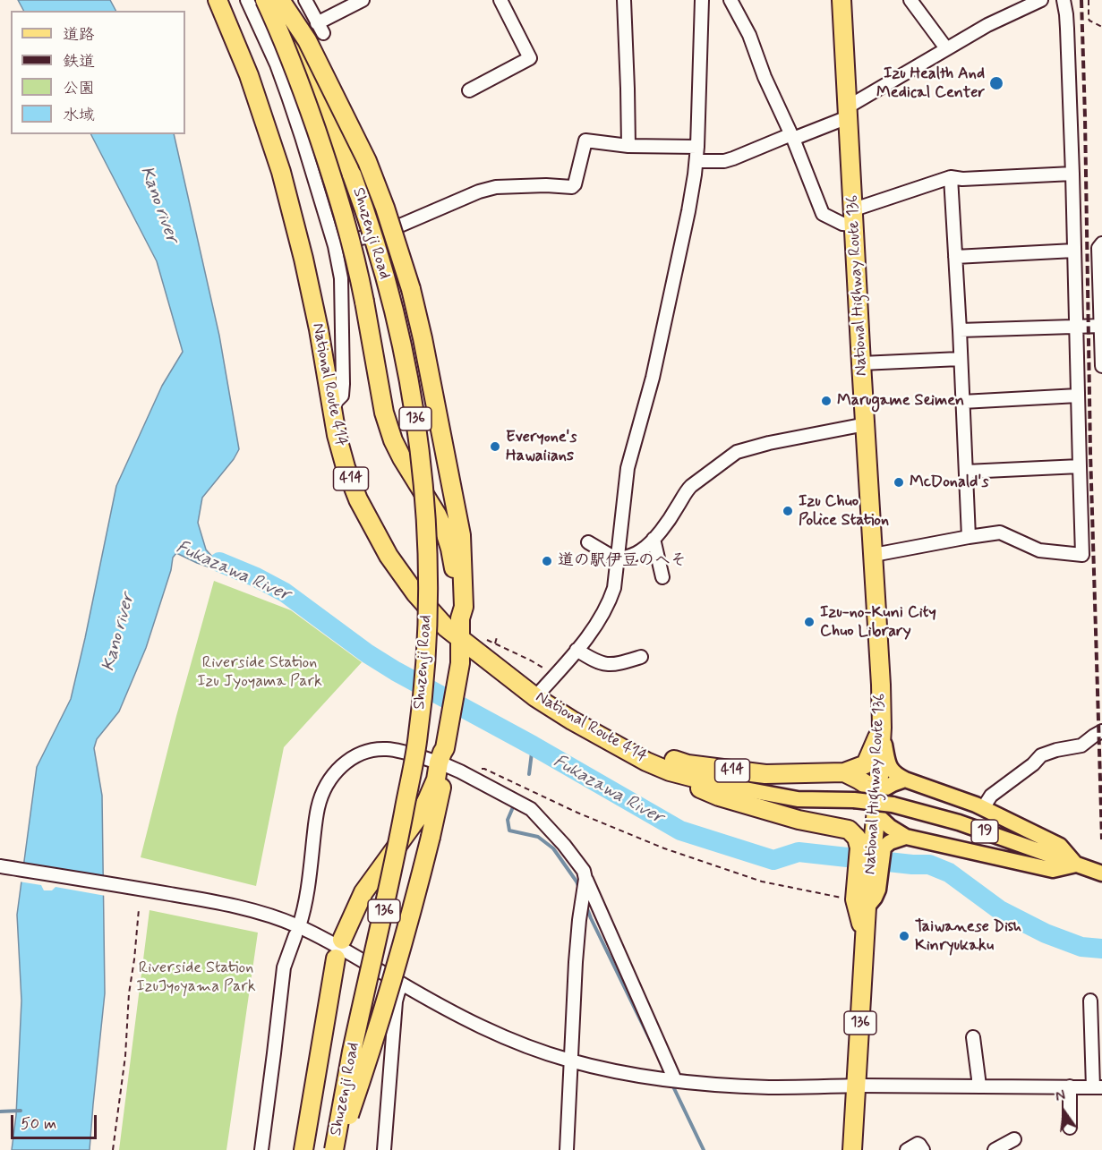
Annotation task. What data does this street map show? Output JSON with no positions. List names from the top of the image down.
{
  "streets": {
    "highway": [
      "Shuzenji Road",
      "National Highway Route 136",
      "National Route 414",
      "136",
      "414"
    ],
    "main road": ["19"]
  },
  "crossings": [
    ["Shuzenji Road", "136"],
    ["National Highway Route 136", "136"],
    ["National Highway Route 136", "414"],
    ["National Route 414", "136"],
    ["National Route 414", "414"],
    ["National Route 414", "19"]
  ],
  "water": ["Kano river", "Fukazawa River"],
  "parks": ["Riverside Station Izu Jyoyama Park", "Riverside Station IzuJyoyama Park"],
  "places": [
    "Izu Health And Medical Center",
    "Marugame Seimen",
    "Everyone's Hawaiians",
    "McDonald's",
    "Izu Chuo Police Station",
    "道の駅伊豆のへそ",
    "Izu-no-Kuni City Chuo Library",
    "Taiwanese Dish Kinryukaku"
  ],
  "legend": [
    "道路",
    "鉄道",
    "公園",
    "水域"
  ],
  "scale_bar": "50 m",
  "north": "top"
}
